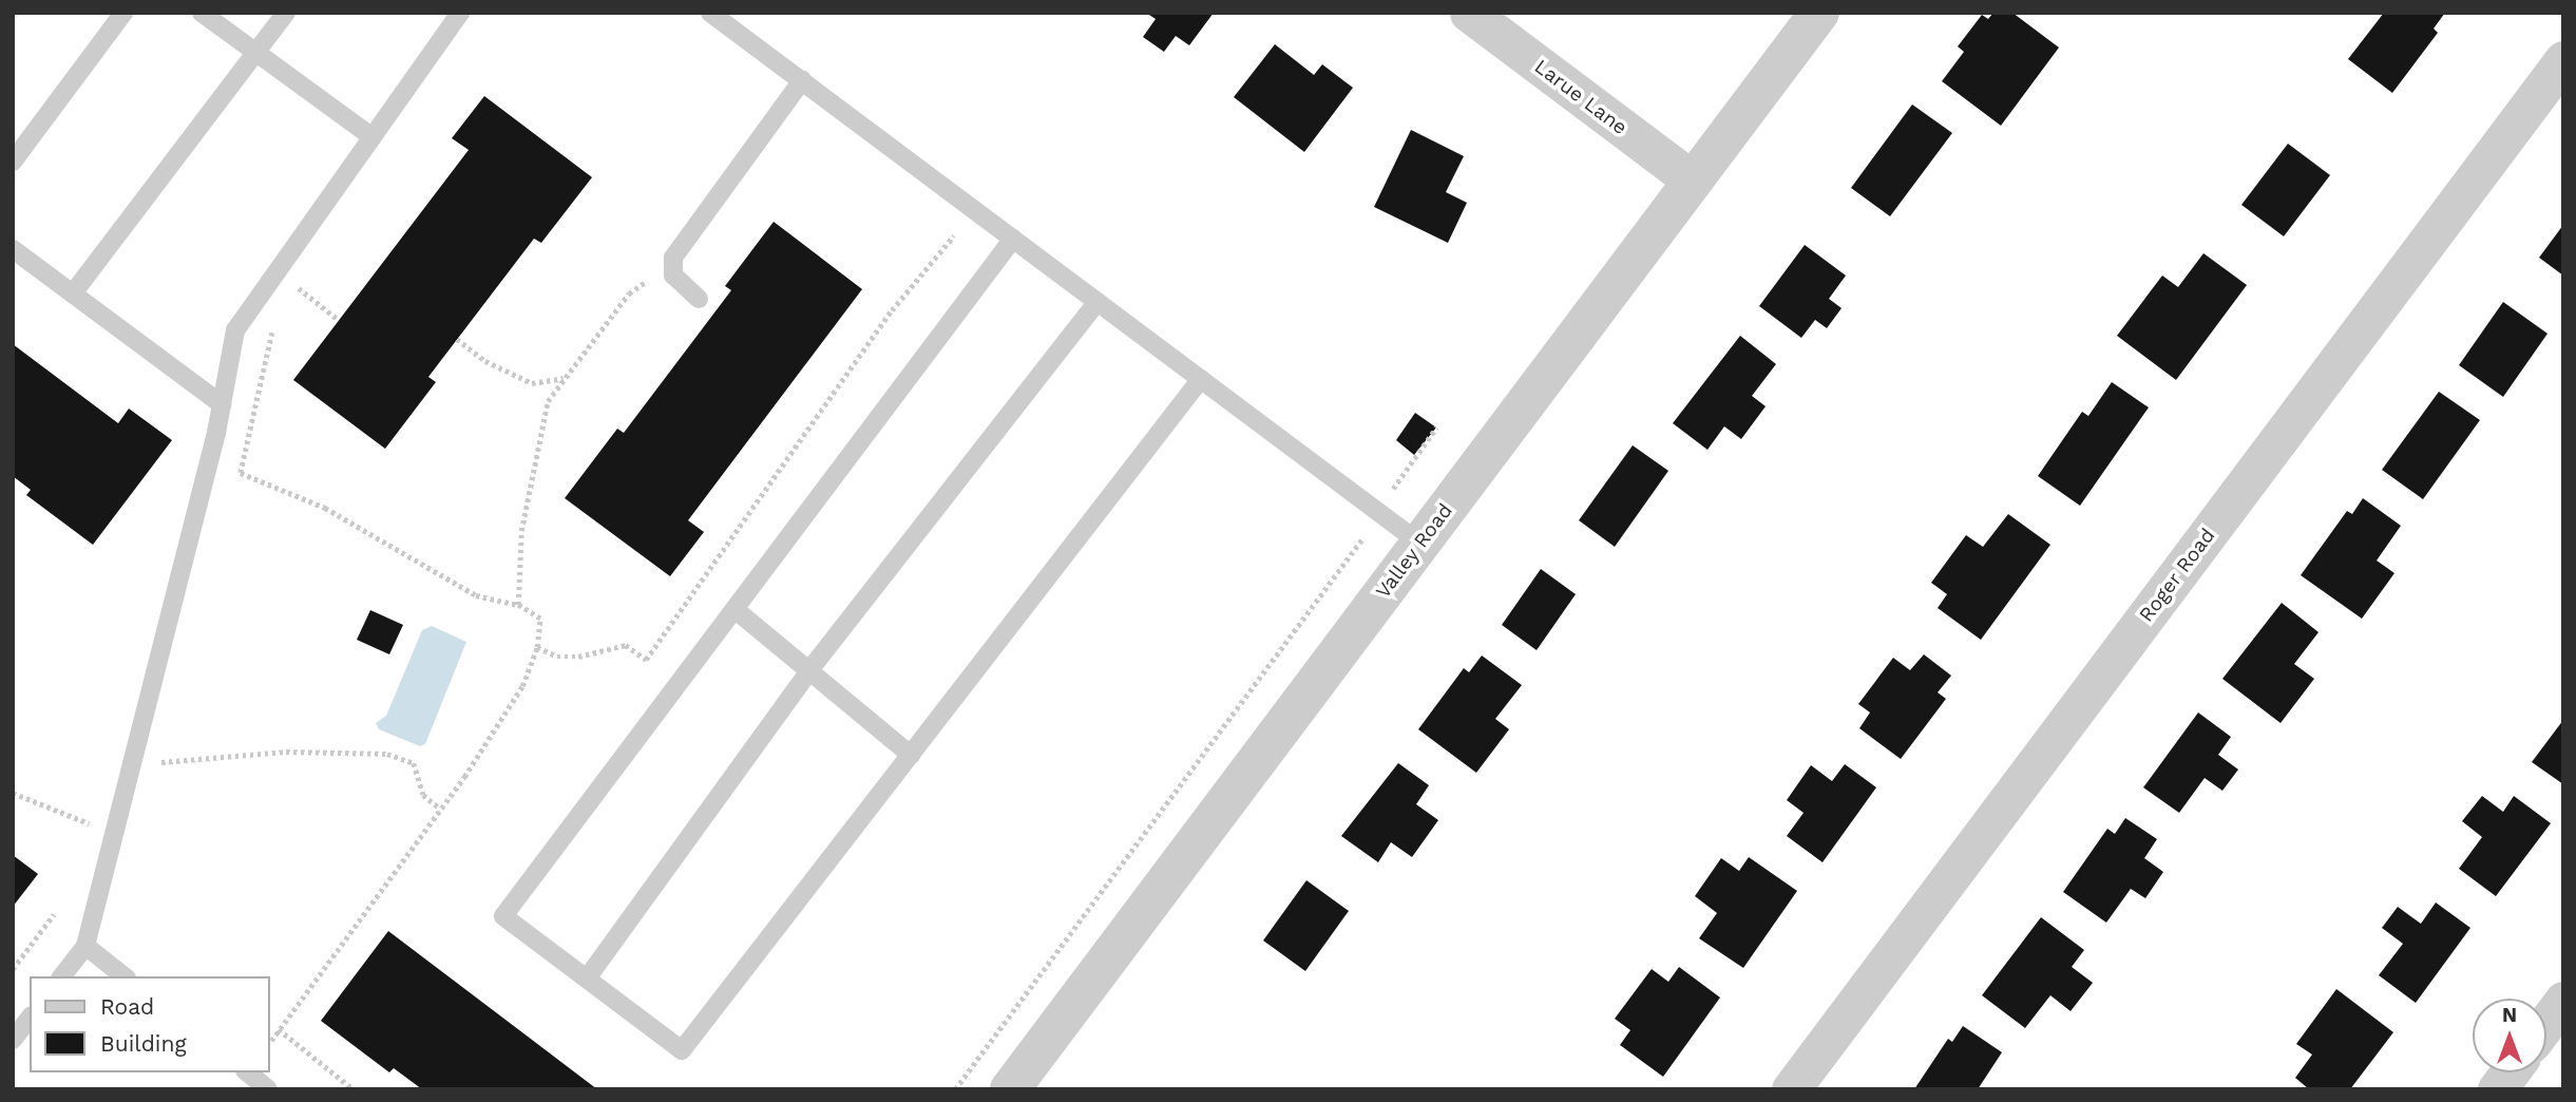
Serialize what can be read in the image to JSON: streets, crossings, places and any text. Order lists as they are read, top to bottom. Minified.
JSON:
{"streets":{"street":["Larue Lane","Valley Road","Roger Road"]},"crossings":[["Larue Lane","Valley Road"]],"legend":["Road","Building"],"north":"top"}
